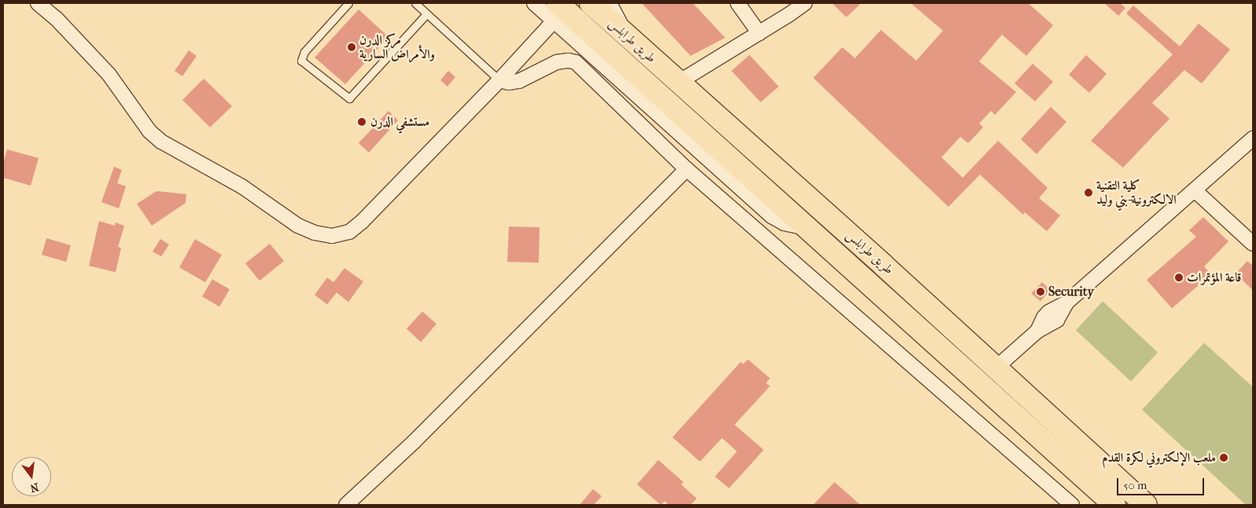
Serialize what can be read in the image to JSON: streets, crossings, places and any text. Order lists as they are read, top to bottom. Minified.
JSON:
{"streets":{"highway":["طريق طرابلس"]},"places":["مركز الدرن والأمراض السارية","مستشفي الدرن","كلية التقنية الالكترونية-بني وليد","قاعة المؤتمرات","Security","ملعب الإلكتروني لكرة القدم"],"scale_bar":"50 m","north":"bottom"}
